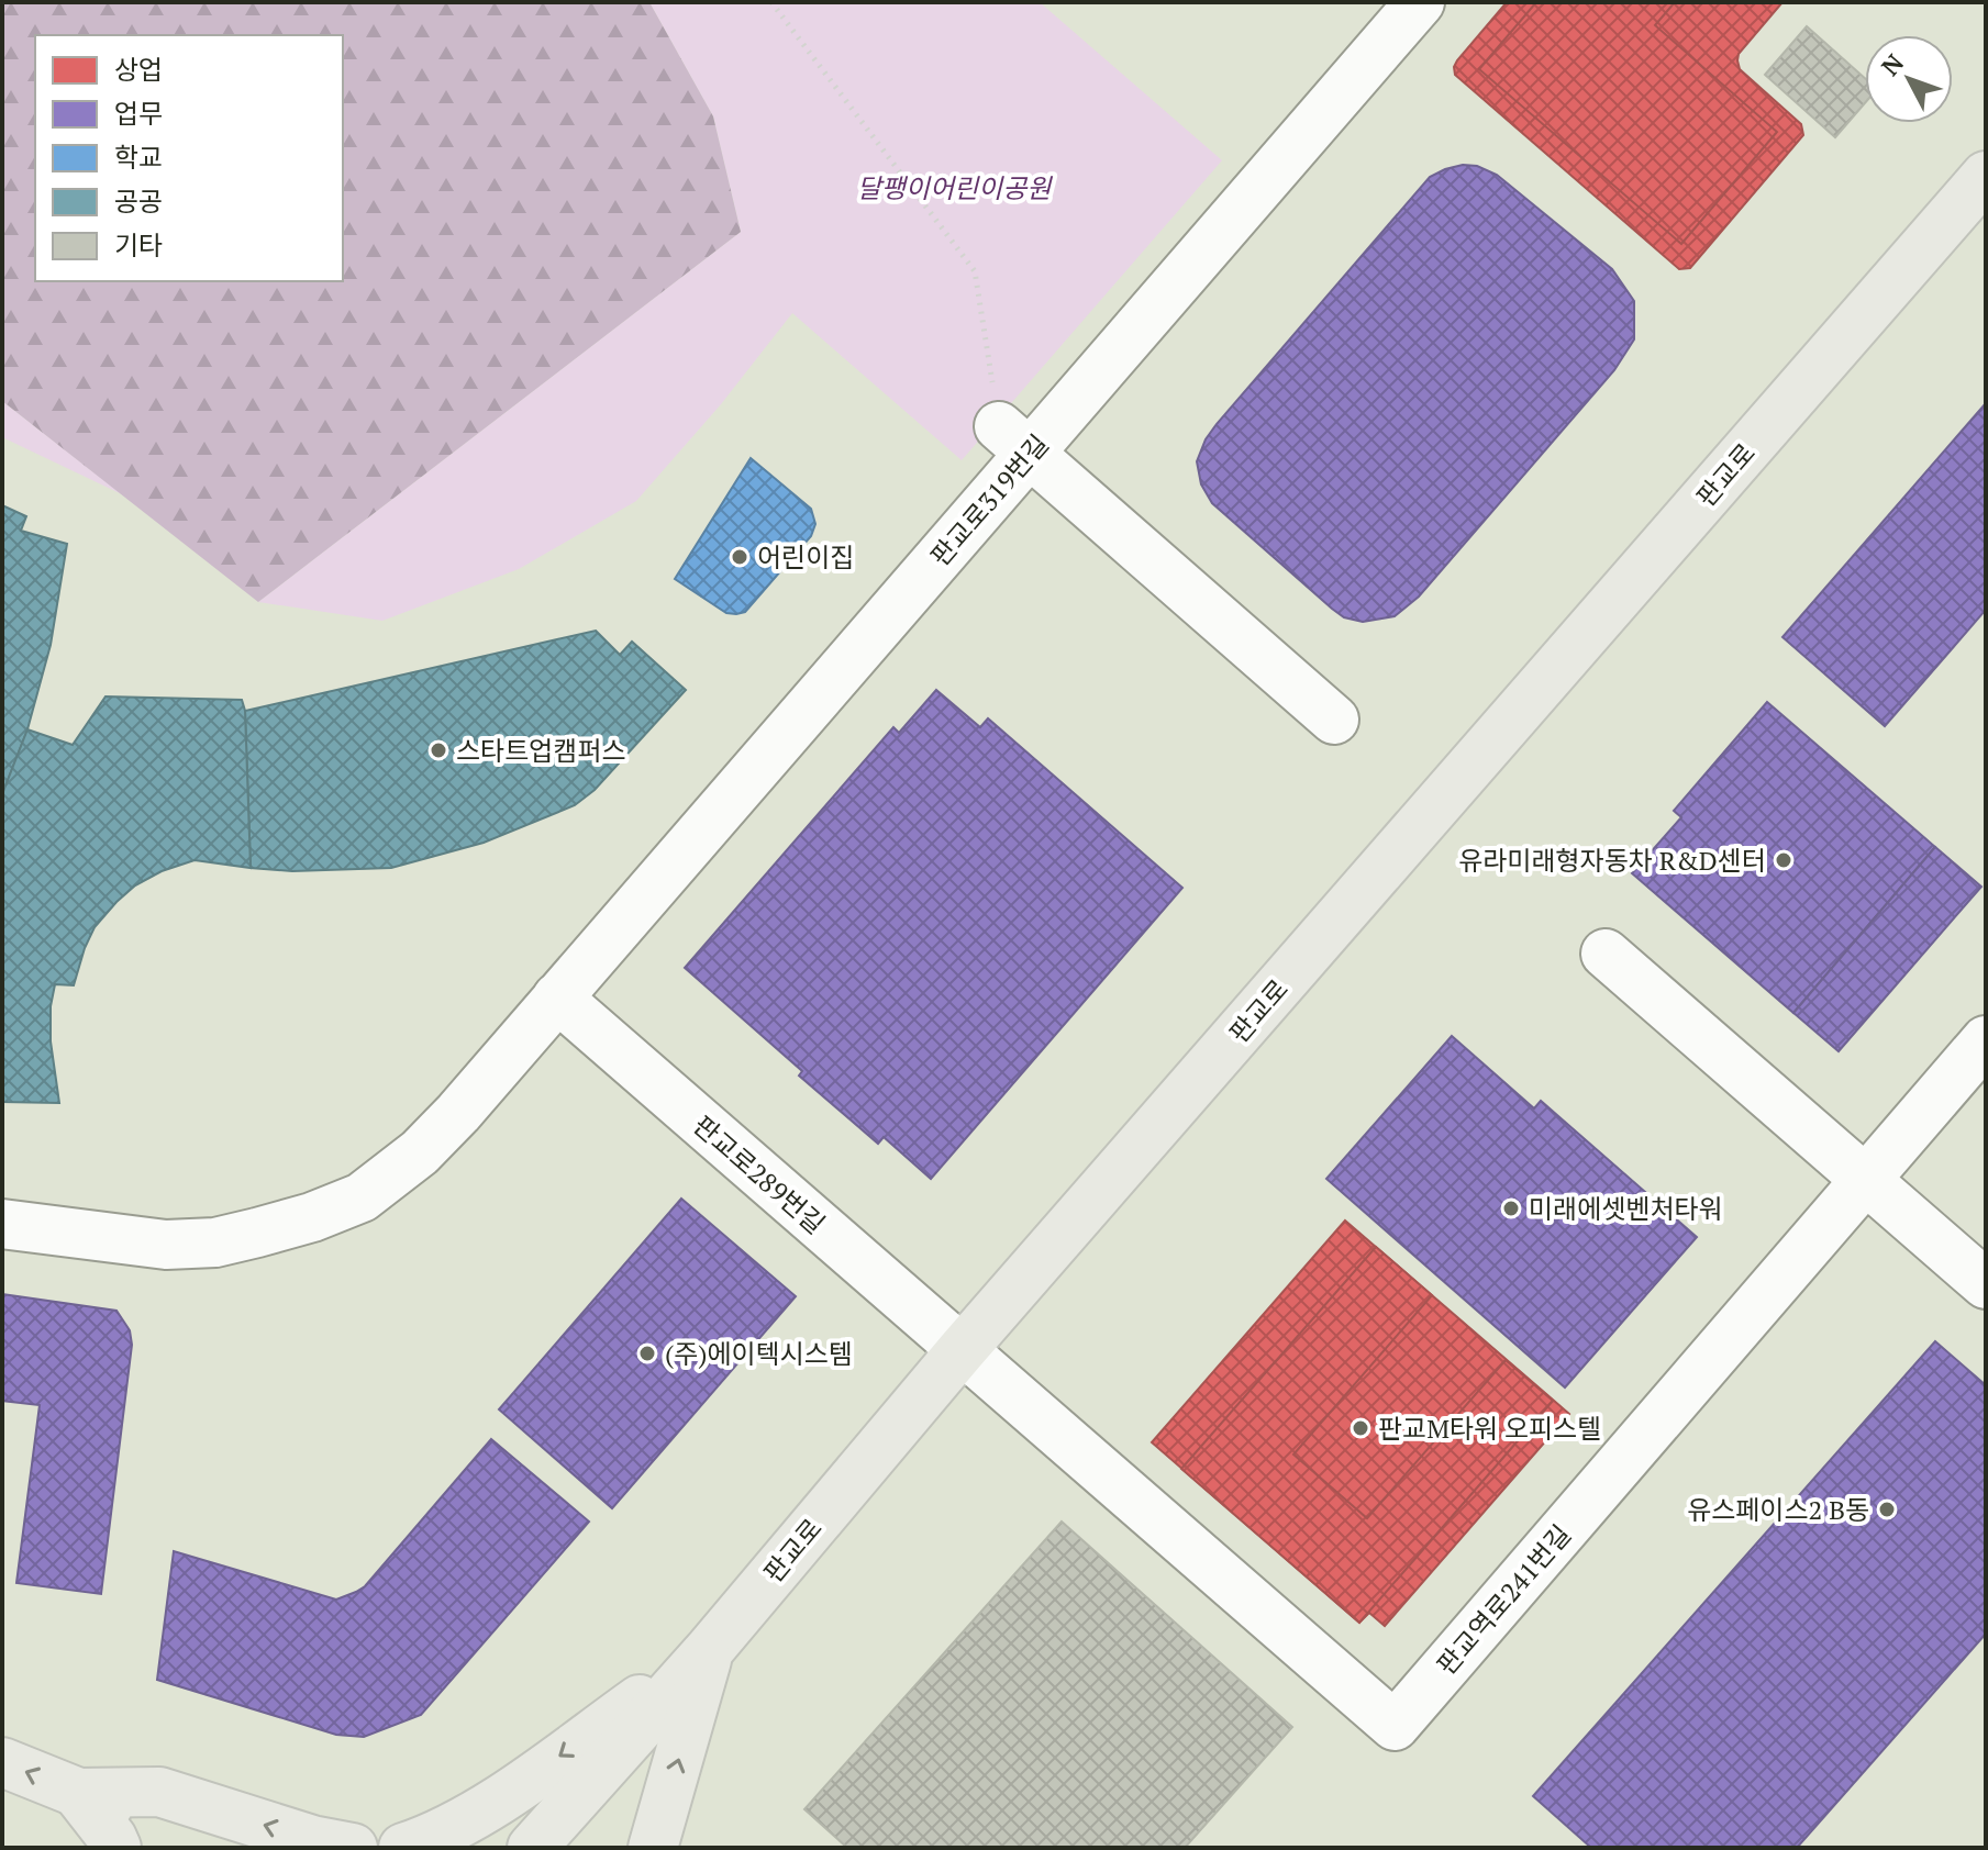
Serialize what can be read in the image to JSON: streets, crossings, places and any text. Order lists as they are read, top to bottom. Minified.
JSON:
{"streets":{"main road":["판교로"],"street":["판교로319번길","판교로289번길","판교역로241번길"]},"crossings":[["판교로","판교로289번길"],["판교로","판교역로241번길"],["판교로319번길","판교로289번길"],["판교로289번길","판교역로241번길"]],"parks":["달팽이어린이공원"],"places":["어린이집","스타트업캠퍼스","유라미래형자동차 R&D센터","미래에셋벤처타워","(주)에이텍시스템","판교M타워 오피스텔","유스페이스2 B동"],"legend":["상업","업무","학교","공공","기타"],"north":"top left"}
